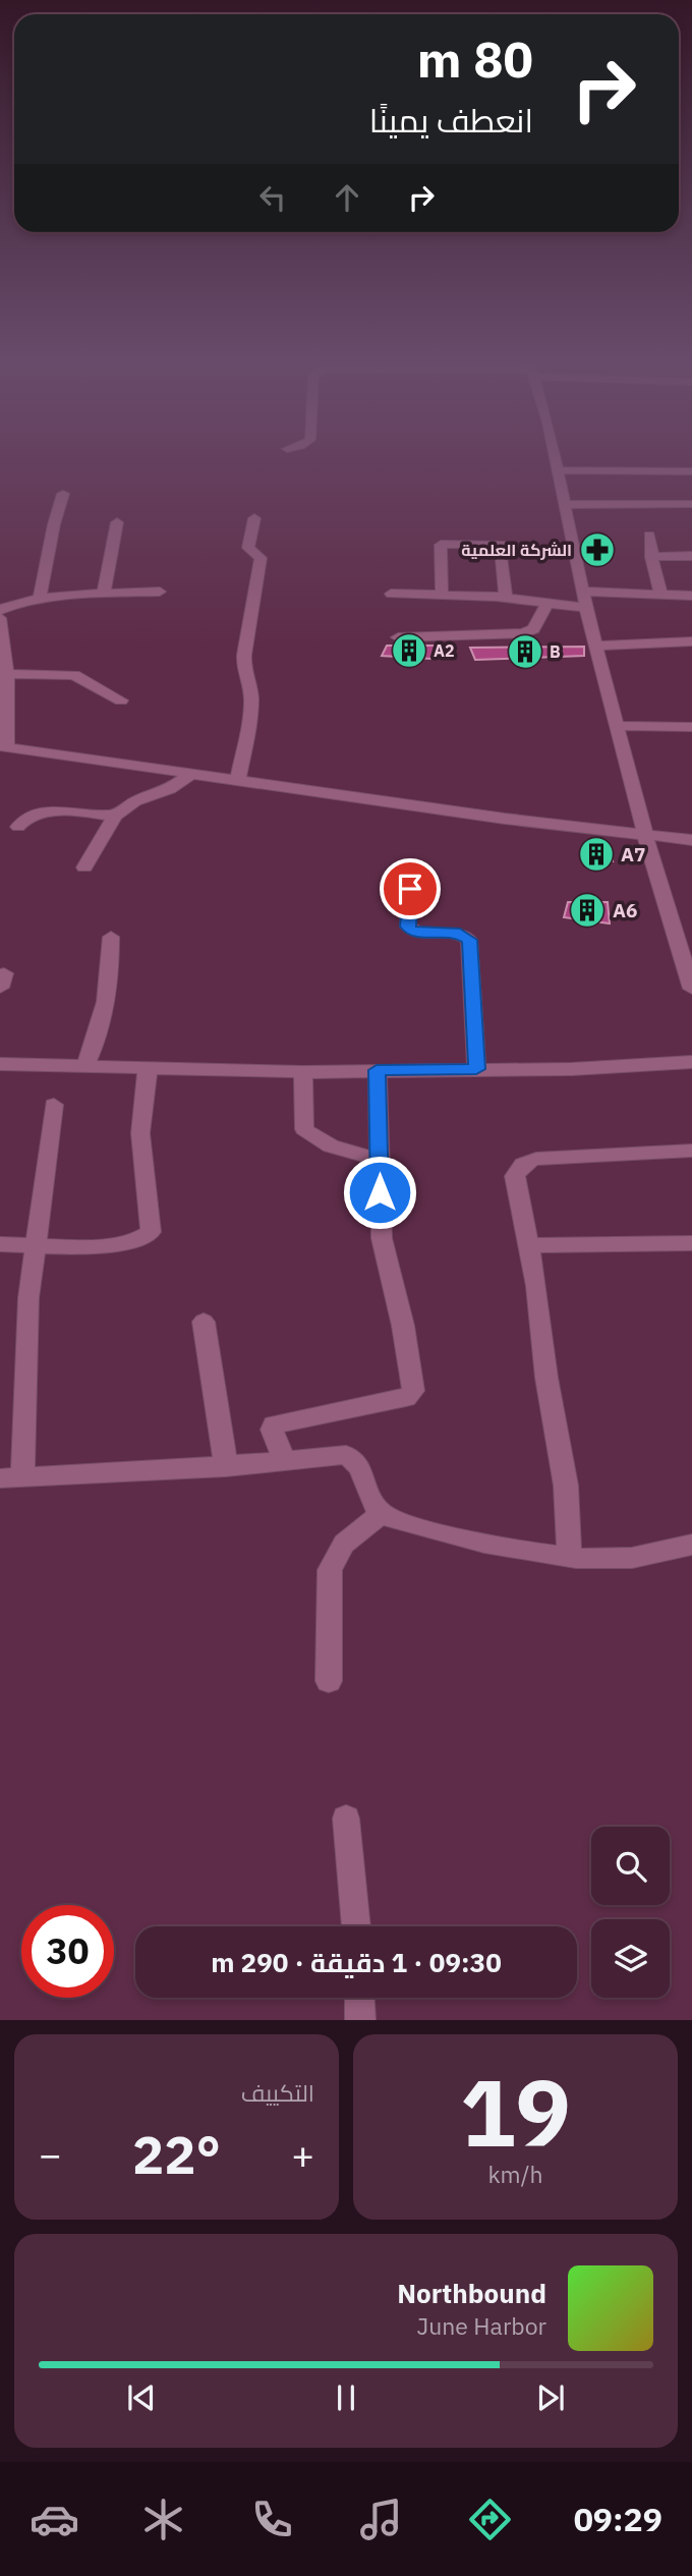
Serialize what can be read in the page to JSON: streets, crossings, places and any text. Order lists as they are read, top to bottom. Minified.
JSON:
{"places":{"pharmacy":["الشركة العلمية"],"building":["A2","B","A7","A6"]},"page":{"turn":["80 m","انعطف يمينًا"],"limit":"30","trip":"09:30 · 1 دقيقة · 290 m","tile":[["19","km/h"],"التكييف"],"heat":["−","22°","+"],"song":["Northbound","June Harbor"],"tabs":"09:29"}}
